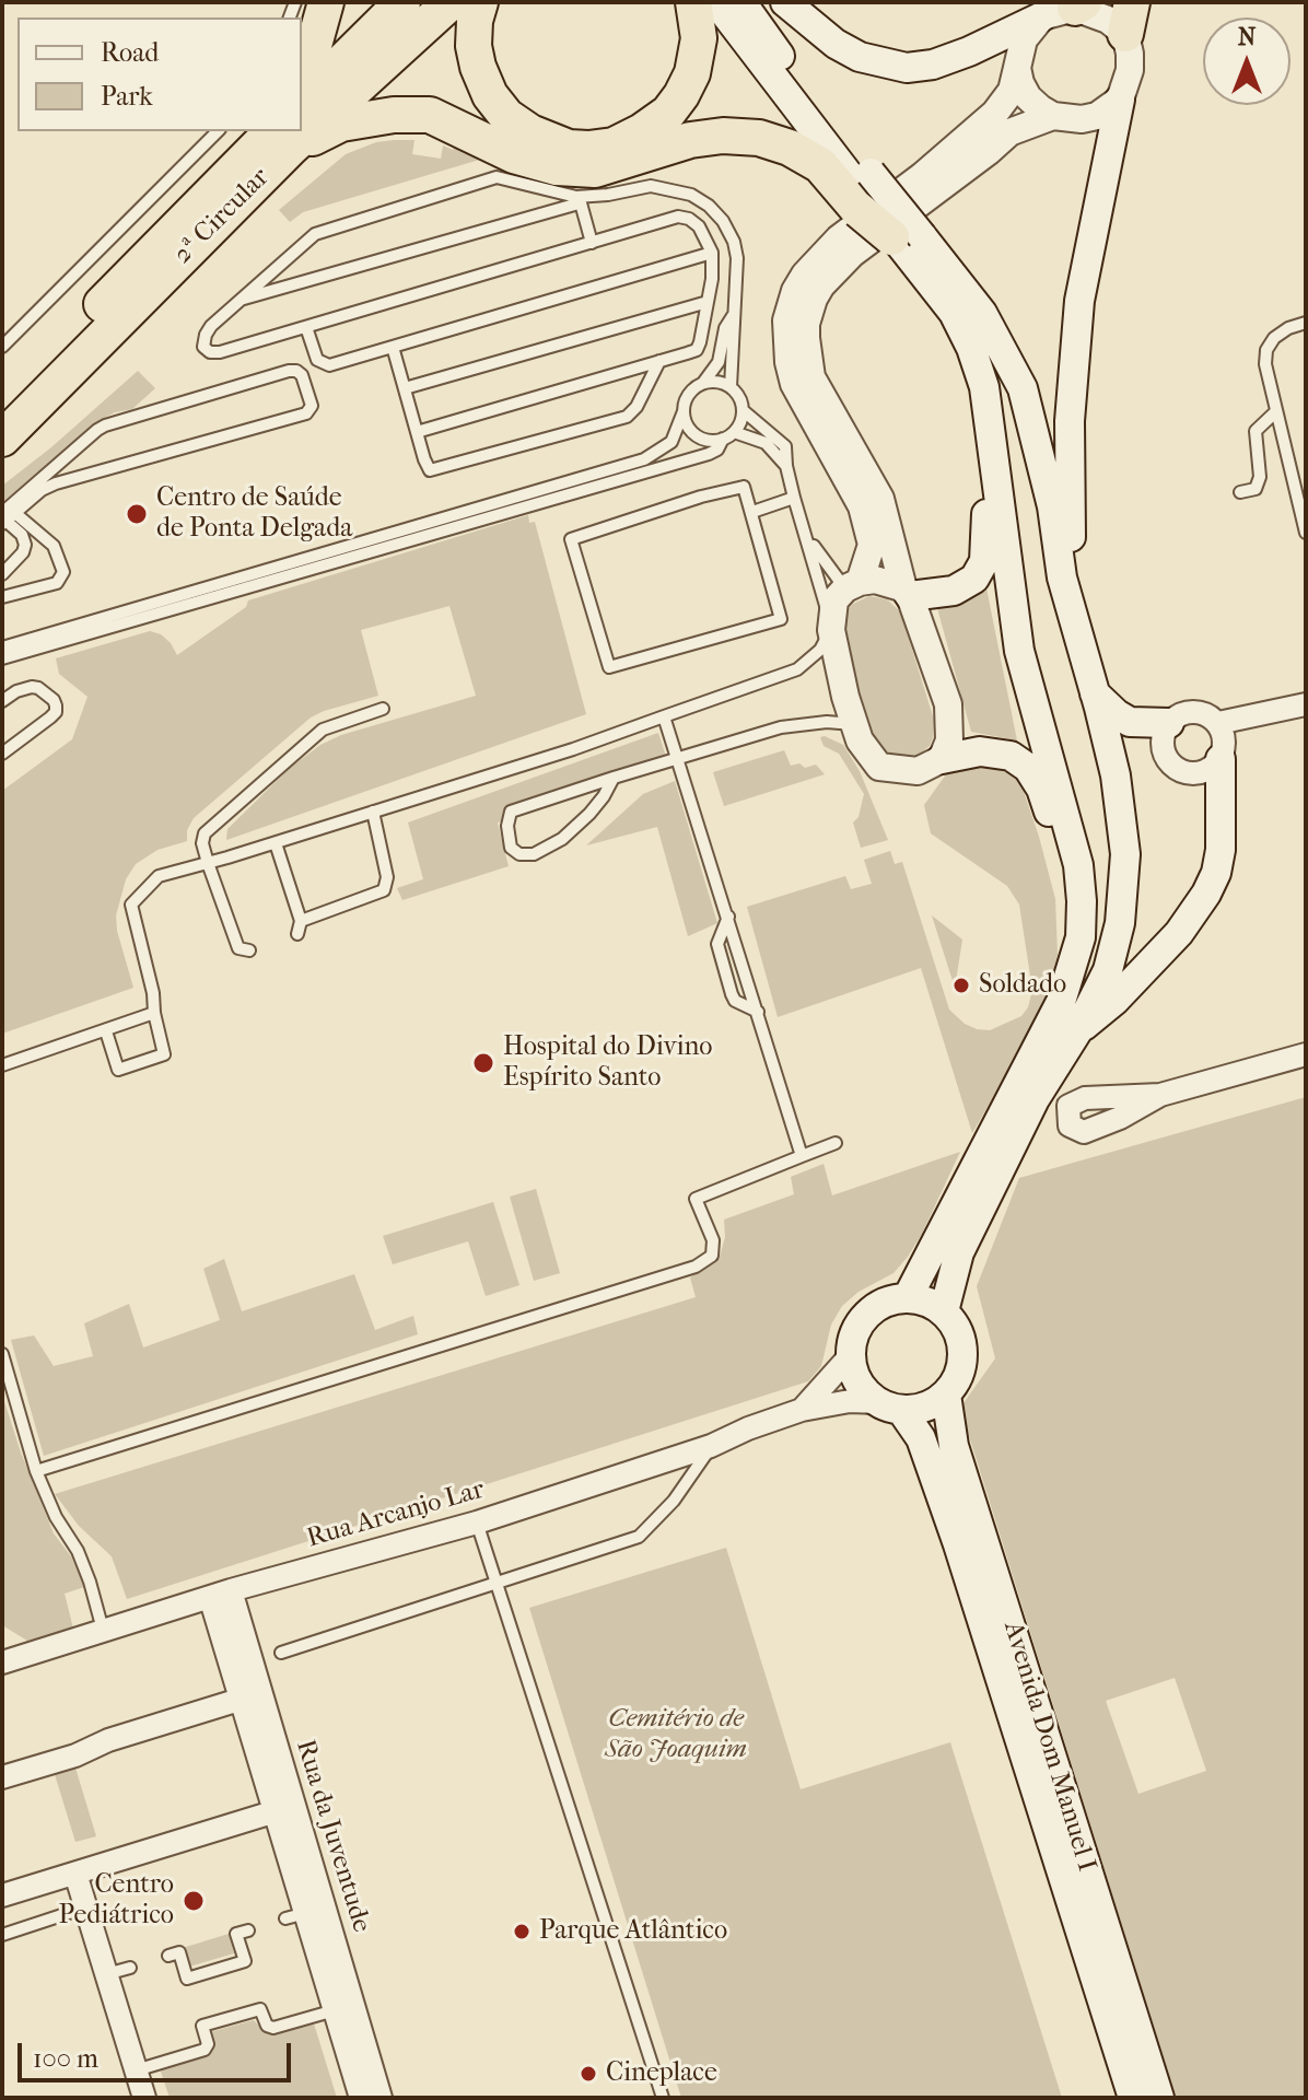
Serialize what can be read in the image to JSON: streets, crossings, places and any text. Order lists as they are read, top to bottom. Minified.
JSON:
{"streets":{"highway":["2ª Circular"],"main road":["Avenida Dom Manuel I"],"street":["Rua Arcanjo Lar","Rua da Juventude"]},"crossings":[["Rua Arcanjo Lar","Avenida Dom Manuel I"],["Rua Arcanjo Lar","Rua da Juventude"]],"parks":["Cemitério de São Joaquim"],"places":["Centro de Saúde de Ponta Delgada","Soldado","Hospital do Divino Espírito Santo","Centro Pediátrico","Parque Atlântico","Cineplace"],"legend":["Road","Park"],"scale_bar":"100 m","north":"top"}
